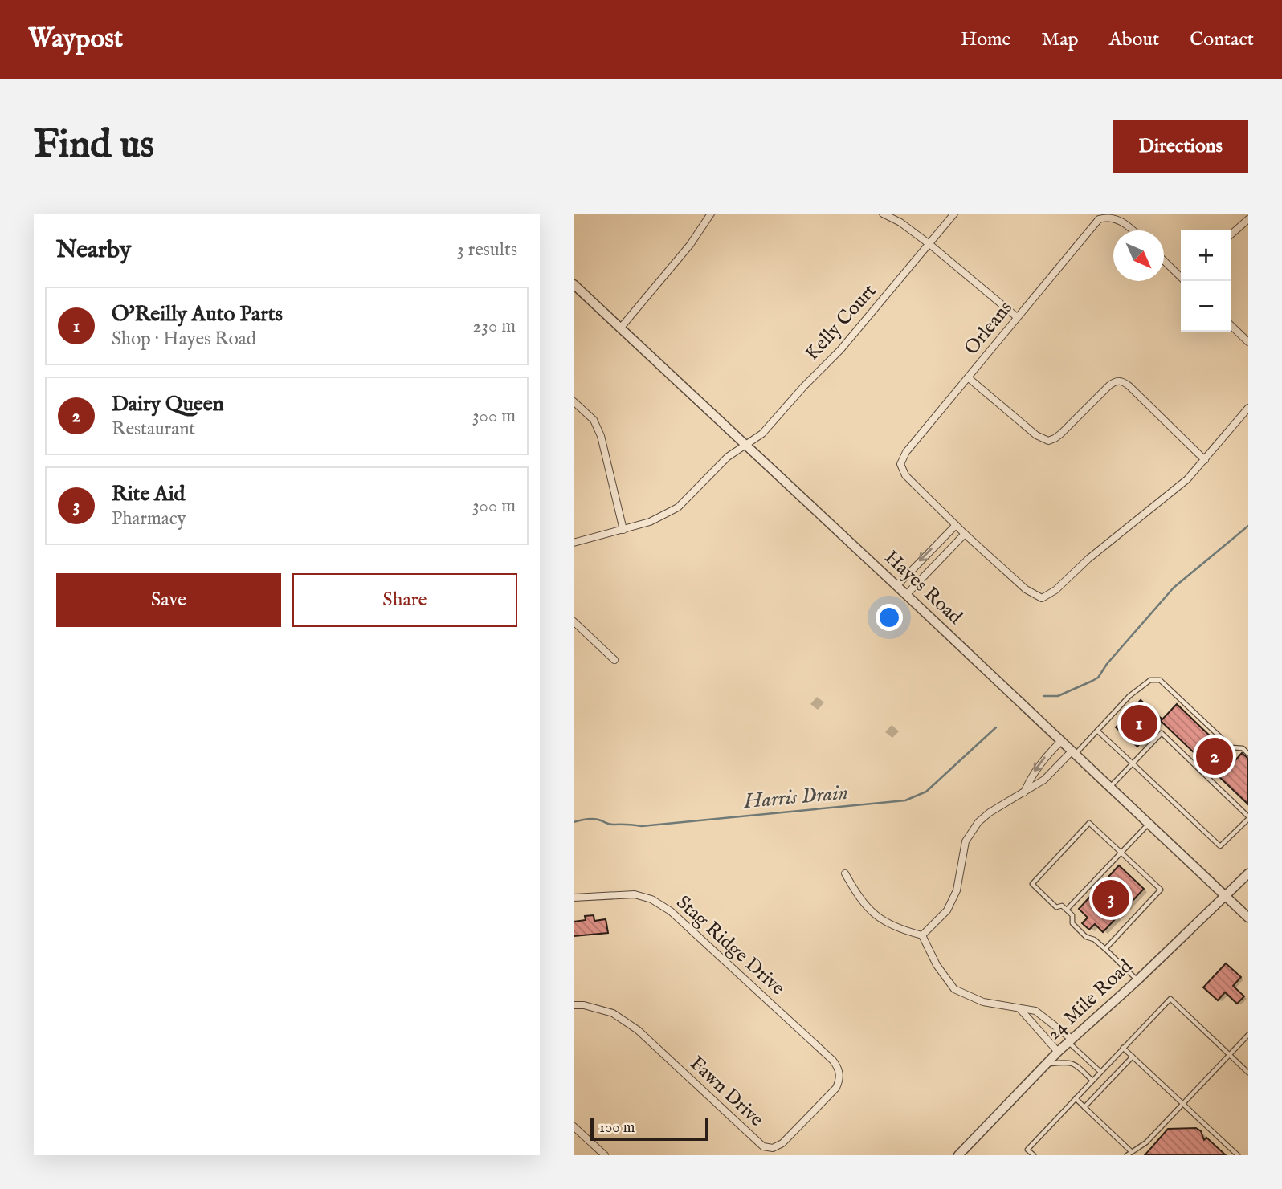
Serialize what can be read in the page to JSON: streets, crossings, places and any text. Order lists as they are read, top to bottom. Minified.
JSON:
{"streets":{"street":["Kelly Court","Orleans","Hayes Road","Stag Ridge Drive","24 Mile Road","Fawn Drive"]},"crossings":[["Kelly Court","Hayes Road"],["Hayes Road","24 Mile Road"],["Stag Ridge Drive","Fawn Drive"]],"water":["Harris Drain"],"scale_bar":"100 m","north":"bottom right","page":{"header":"Waypost","nav":["Home","Map","About","Contact"],"buttons":["Directions",["Save","Share"]],"title":"Find us","heading":["Nearby","3 results"],"map_buttons":["+","−"],"list":[{"mark":"1","name":"O'Reilly Auto Parts","note":"Shop · Hayes Road","value":"230 m"},{"mark":"2","name":"Dairy Queen","note":"Restaurant","value":"300 m"},{"mark":"3","name":"Rite Aid","note":"Pharmacy","value":"300 m"}],"pins":["1","2","3"],"scale":"100 m"}}
